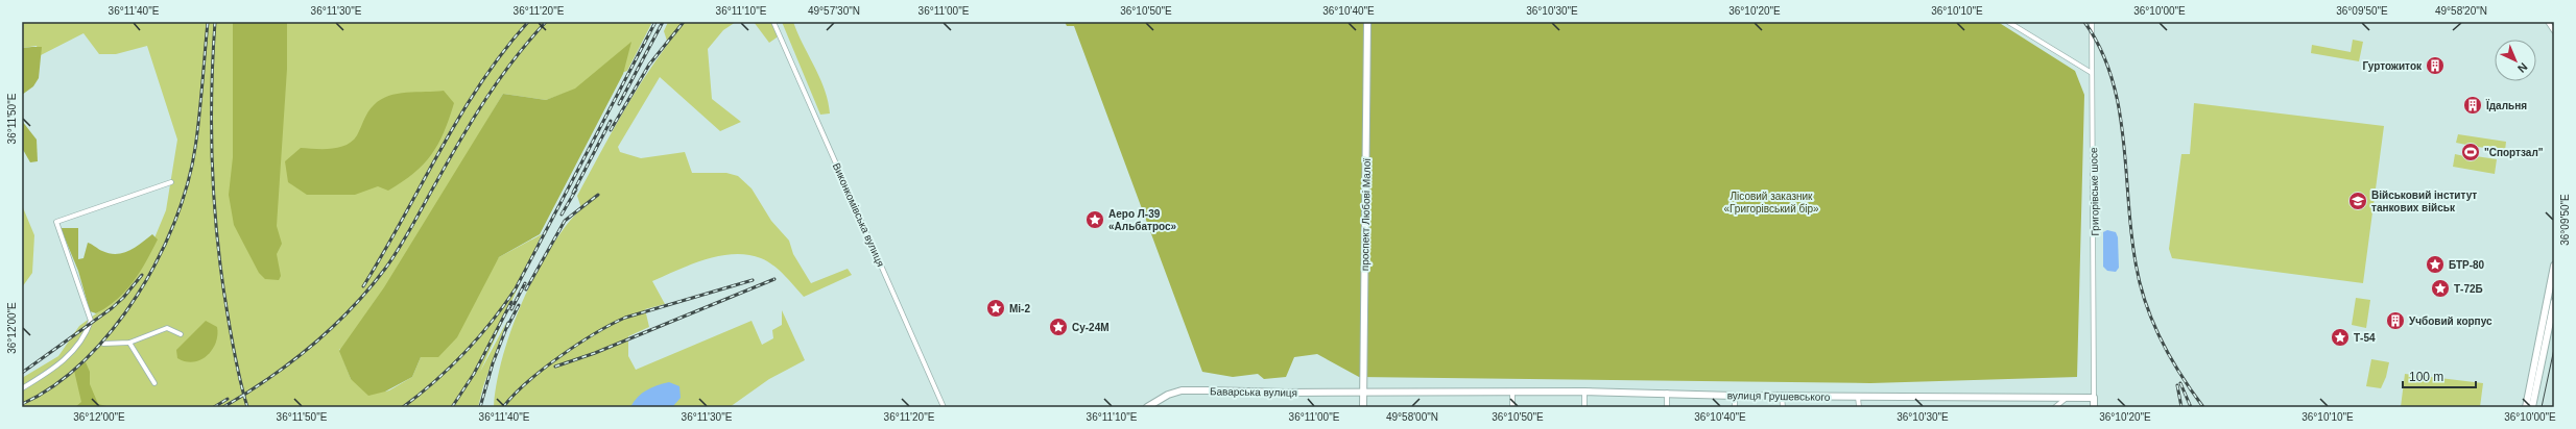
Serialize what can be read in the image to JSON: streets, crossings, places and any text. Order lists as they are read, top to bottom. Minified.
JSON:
{"streets":{"street":["Григорівське шосе","Виконкомівська вулиця","проспект Любові Малої","Баварська вулиця","вулиця Грушевського"]},"crossings":[["Григорівське шосе","вулиця Грушевського"],["проспект Любові Малої","Баварська вулиця"],["проспект Любові Малої","вулиця Грушевського"],["Баварська вулиця","вулиця Грушевського"]],"parks":["Лісовий заказник «Григорівський бір»"],"places":{"building":["Гуртожиток","Їдальня","Учбовий корпус"],"sports":["\"Спортзал\""],"school or university":["Військовий інститут танкових військ"],"place":["Аеро Л-39 «Альбатрос»","БТР-80","Т-72Б","Мі-2","Су-24М","Т-54"]},"scale_bar":"100 m","north":"bottom right","coordinates":["36°11'40\"E","36°11'30\"E","36°11'20\"E","36°11'10\"E","49°57'30\"N","36°11'00\"E","36°10'50\"E","36°10'40\"E","36°10'30\"E","36°10'20\"E","36°10'10\"E","36°10'00\"E","36°09'50\"E","49°58'20\"N","36°11'50\"E","36°12'00\"E","49°58'00\"N"]}
